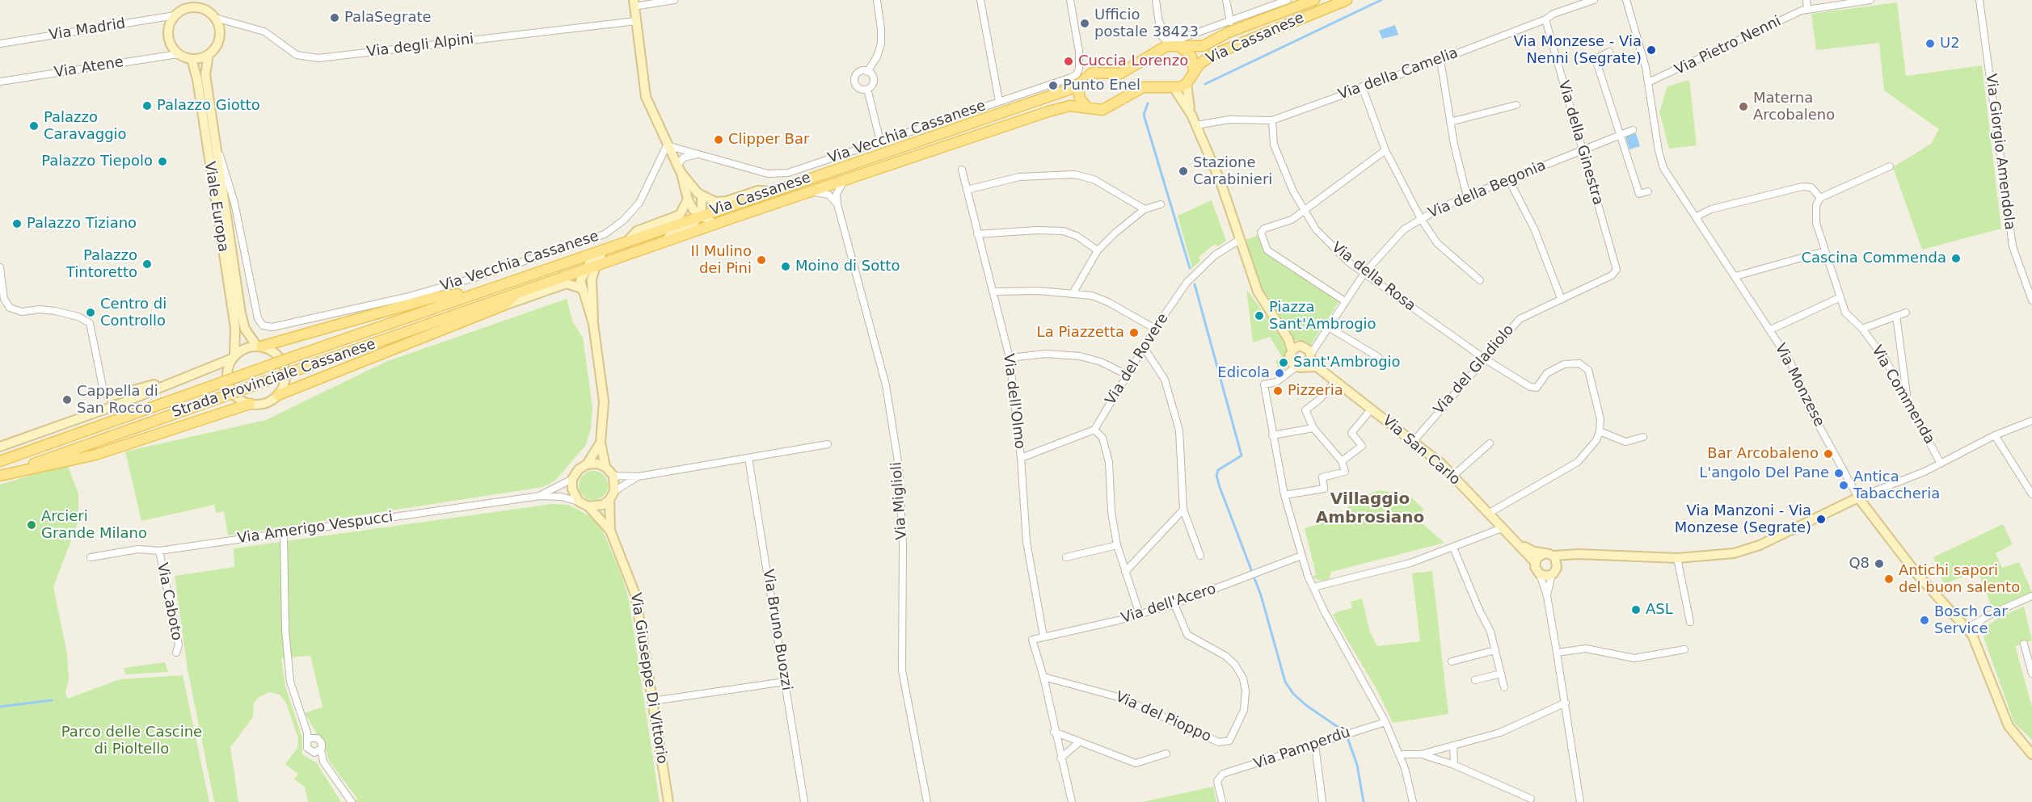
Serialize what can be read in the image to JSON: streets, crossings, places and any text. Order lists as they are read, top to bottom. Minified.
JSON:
{"streets":{"main road":["Via Cassanese","Strada Provinciale Cassanese"],"street":["Via Madrid","Via degli Alpini","Via Pietro Nenni","Via Atene","Via della Camelia","Via Vecchia Cassanese","Via della Ginestra","Via Giorgio Amendola","Via della Begonia","Viale Europa","Via della Rosa","Via del Rovere","Via del Gladiolo","Via Monzese","Via Commenda","Via dell'Olmo","Via San Carlo","Via Miglioli","Via Amerigo Vespucci","Via Caboto","Via dell'Acero","Via Bruno Buozzi","Via Giuseppe Di Vittorio","Via del Pioppo","Via Pamperdù"]},"crossings":[["Via Madrid","Via degli Alpini"],["Via Madrid","Via Atene"],["Via Madrid","Viale Europa"],["Via Cassanese","Strada Provinciale Cassanese"],["Via degli Alpini","Via Atene"],["Via degli Alpini","Viale Europa"],["Via Pietro Nenni","Via Monzese"],["Via Atene","Viale Europa"],["Via della Camelia","Via della Ginestra"],["Via della Camelia","Via della Rosa"],["Via della Camelia","Via San Carlo"],["Via Vecchia Cassanese","Viale Europa"],["Via della Ginestra","Via della Begonia"],["Via della Ginestra","Via del Gladiolo"],["Via della Begonia","Via della Rosa"],["Via della Begonia","Via San Carlo"],["Via della Rosa","Via del Gladiolo"],["Via del Rovere","Via San Carlo"],["Via del Gladiolo","Via San Carlo"],["Via dell'Olmo","Via dell'Acero"],["Via Amerigo Vespucci","Via Caboto"],["Via Amerigo Vespucci","Via Giuseppe Di Vittorio"],["Via dell'Acero","Via del Pioppo"]],"districts":["Villaggio Ambrosiano"],"parks":["Parco delle Cascine di Pioltello"],"places":["PalaSegrate","Ufficio postale 38423","U2","Via Monzese - Via Nenni (Segrate)","Cuccia Lorenzo","Punto Enel","Palazzo Giotto","Materna Arcobaleno","Palazzo Caravaggio","Clipper Bar","Palazzo Tiepolo","Stazione Carabinieri","Palazzo Tiziano","Cascina Commenda","Il Mulino dei Pini","Palazzo Tintoretto","Moino di Sotto","Centro di Controllo","Piazza Sant'Ambrogio","La Piazzetta","Sant'Ambrogio","Edicola","Pizzeria","Cappella di San Rocco","Bar Arcobaleno","L'angolo Del Pane","Antica Tabaccheria","Via Manzoni - Via Monzese (Segrate)","Arcieri Grande Milano","Q8","Antichi sapori del buon salento","ASL","Bosch Car Service"]}
